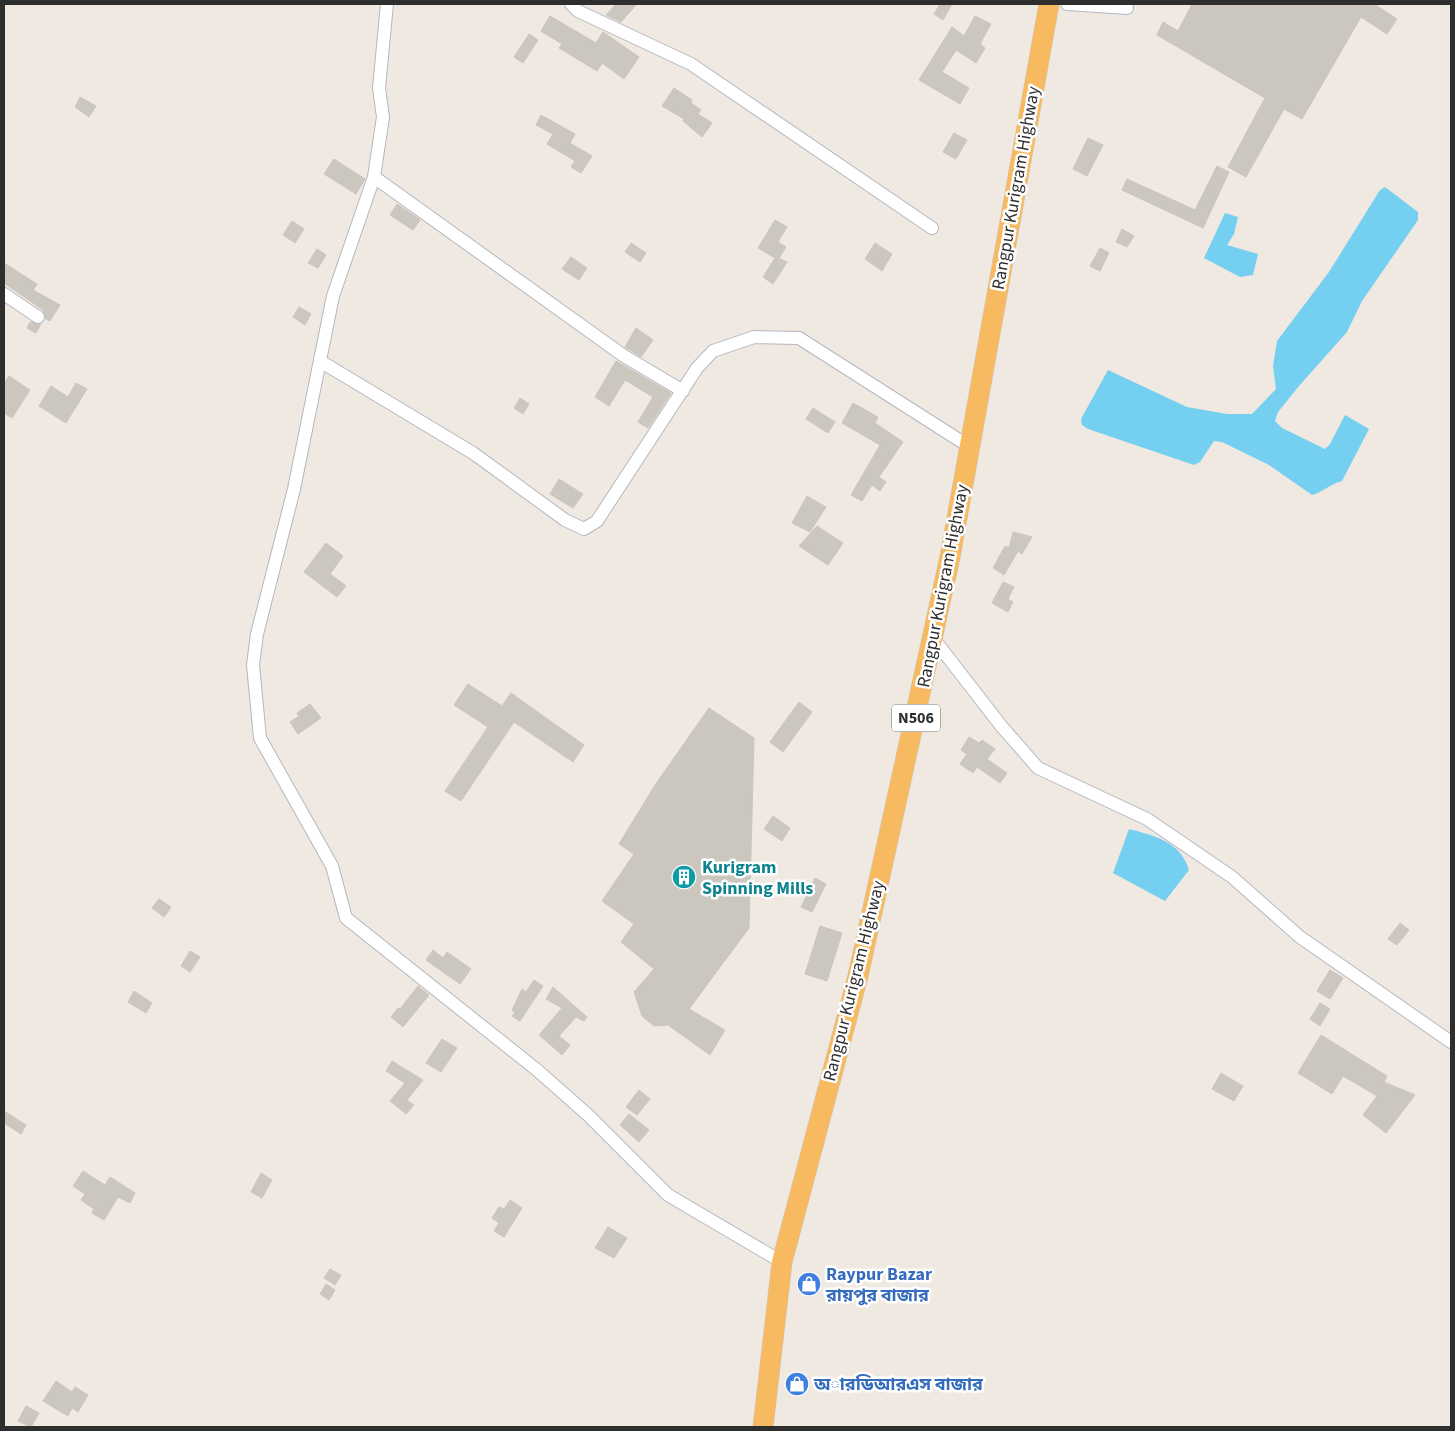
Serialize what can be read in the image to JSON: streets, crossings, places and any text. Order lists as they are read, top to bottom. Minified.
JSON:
{"streets":{"highway":["Rangpur Kurigram Highway","N506"]},"places":{"building":["Kurigram Spinning Mills"],"shop":["Raypur Bazar রায়পুর বাজার","অারডিআরএস বাজার"]}}
